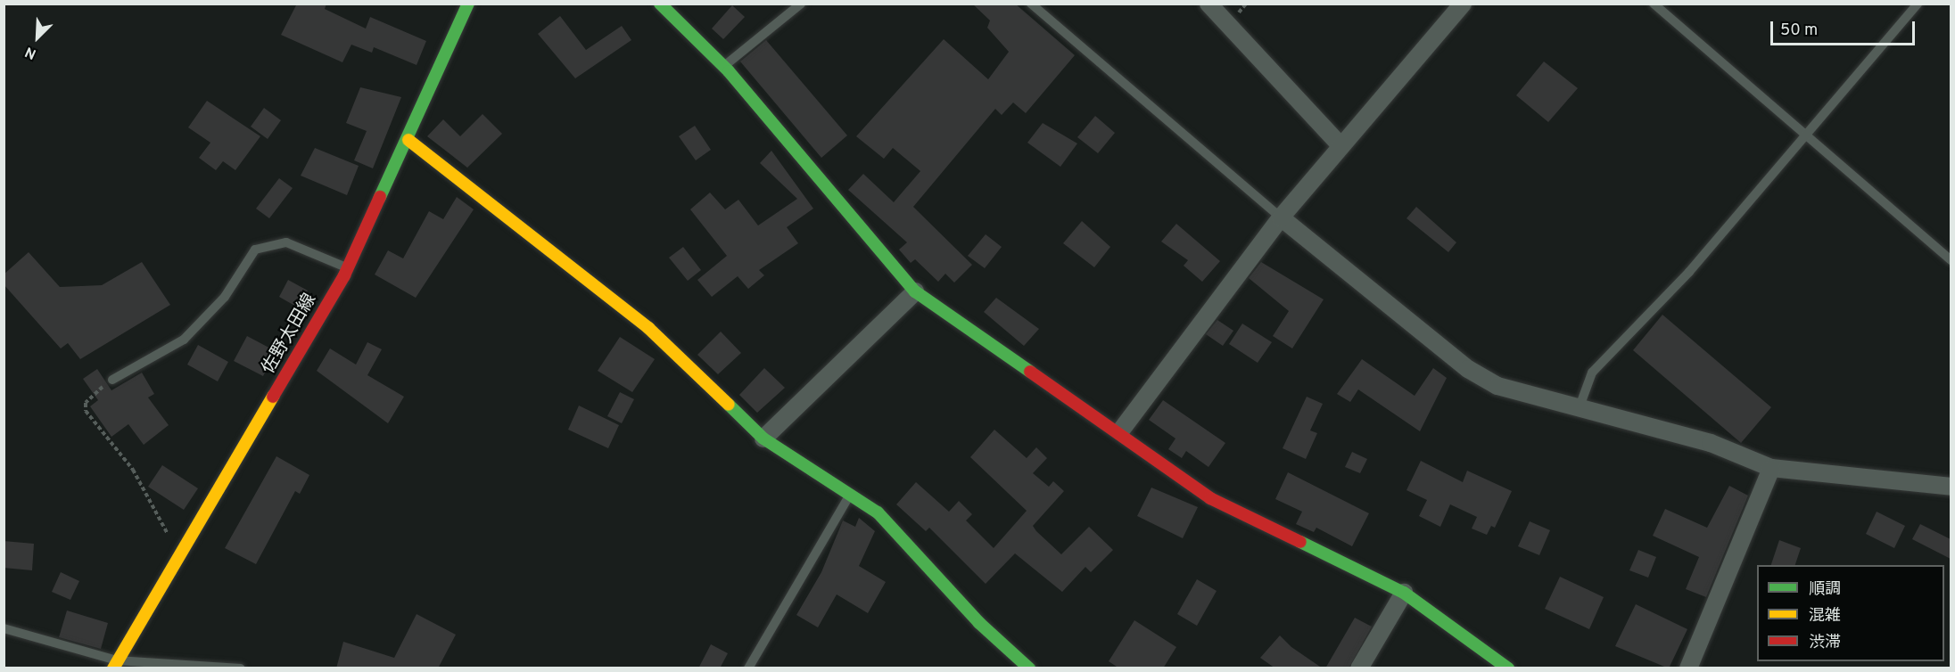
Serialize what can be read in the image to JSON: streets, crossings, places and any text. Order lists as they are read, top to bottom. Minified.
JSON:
{"streets":{"street":["佐野太田線"]},"legend":["順調","混雑","渋滞"],"scale_bar":"50 m","north":"bottom left"}
